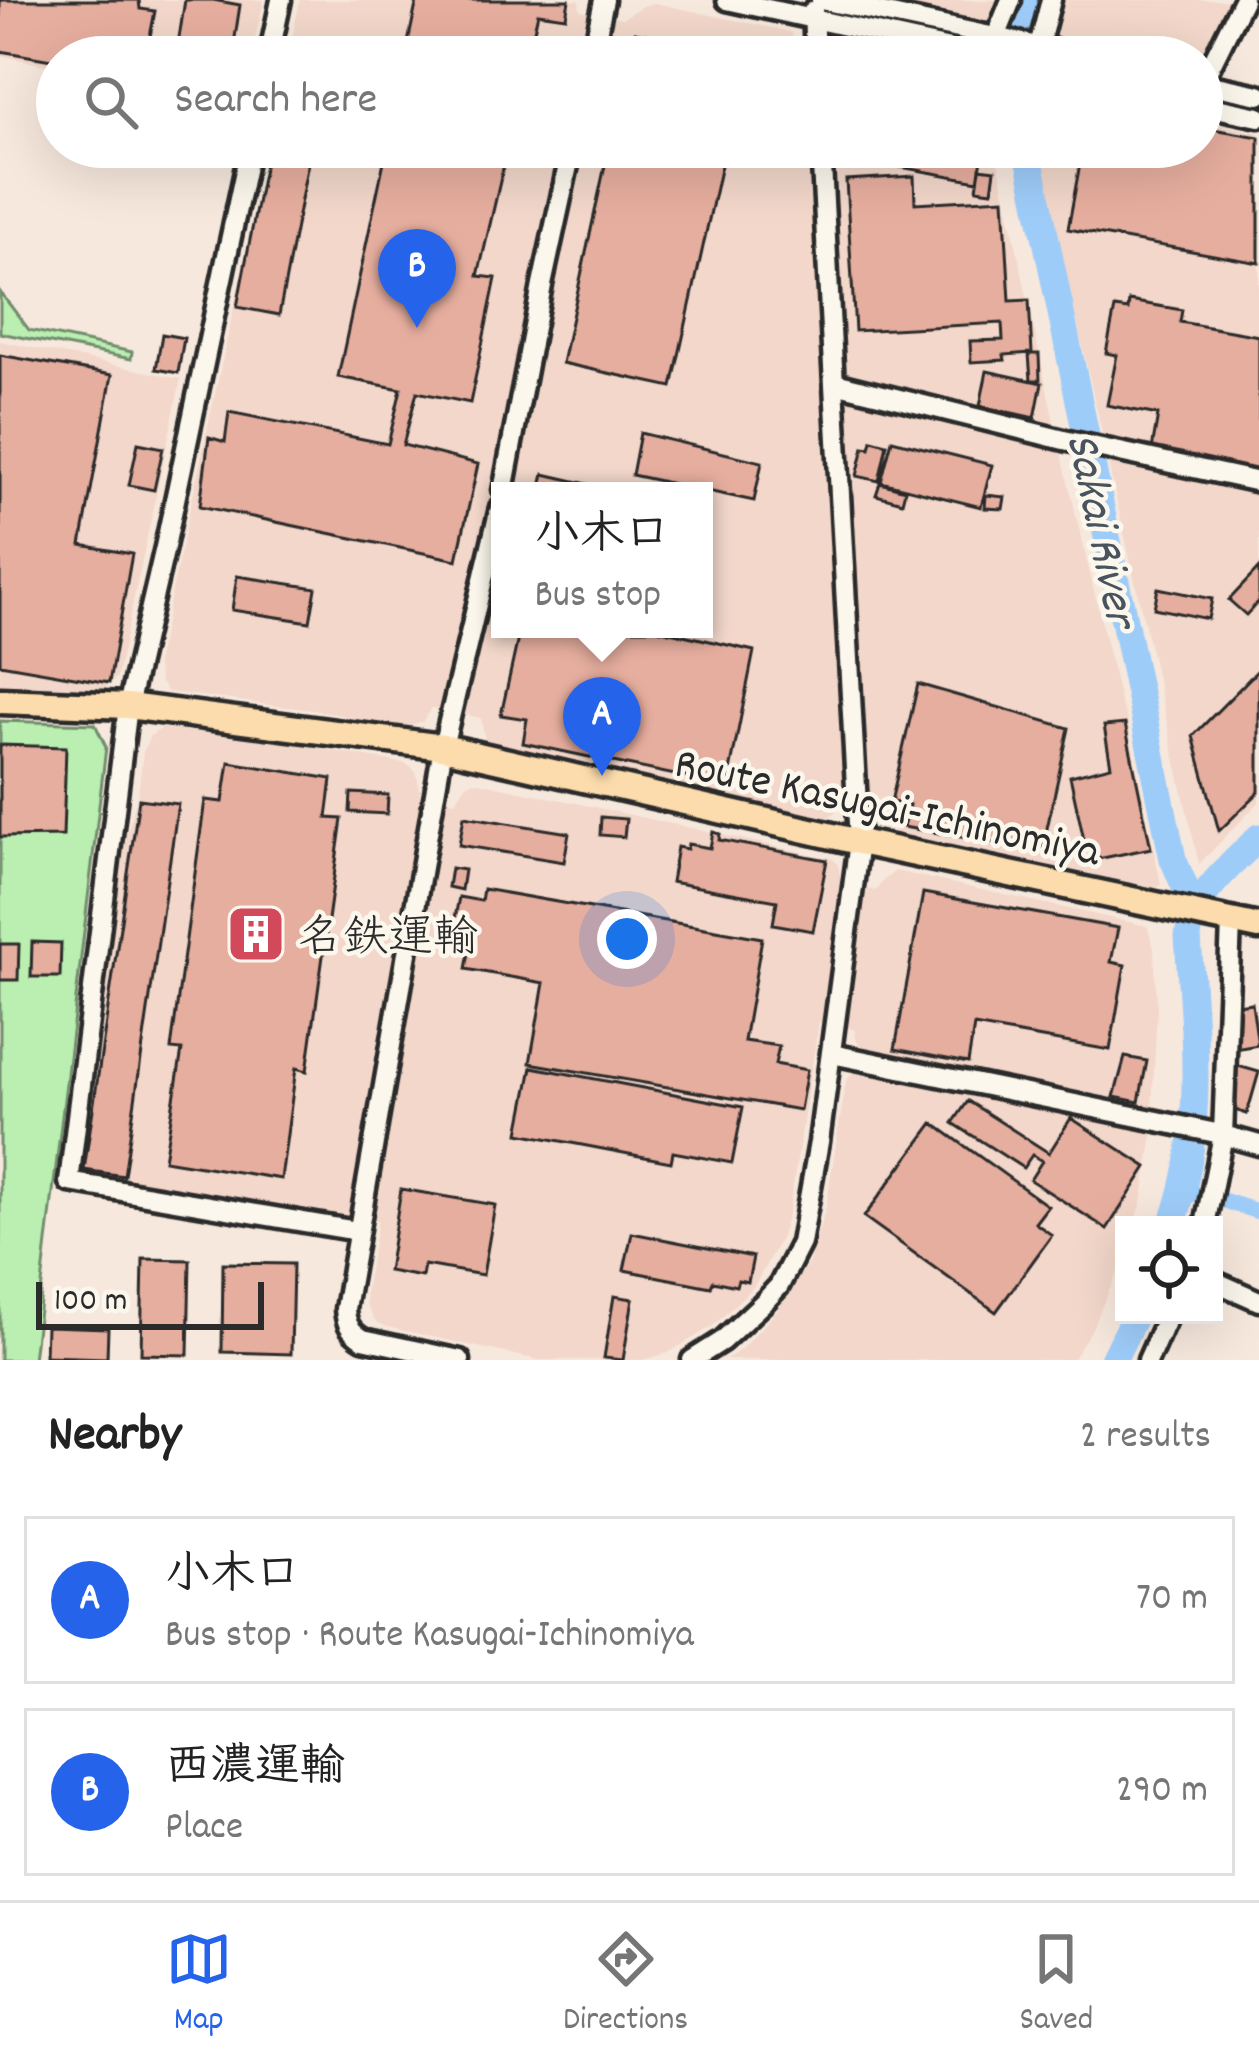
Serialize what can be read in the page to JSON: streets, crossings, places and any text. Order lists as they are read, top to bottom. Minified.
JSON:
{"streets":{"main road":["Route Kasugai-Ichinomiya"]},"water":["Sakai River"],"places":{"building":["名鉄運輸"]},"scale_bar":"100 m","page":{"search":"Search here","pins":["B","A"],"popup":["小木口","Bus stop"],"scale":"100 m","heading":["Nearby","2 results"],"list":[{"mark":"A","name":"小木口","note":"Bus stop · Route Kasugai-Ichinomiya","value":"70 m"},{"mark":"B","name":"西濃運輸","note":"Place","value":"290 m"}],"nav":["Map","Directions","Saved"]}}
